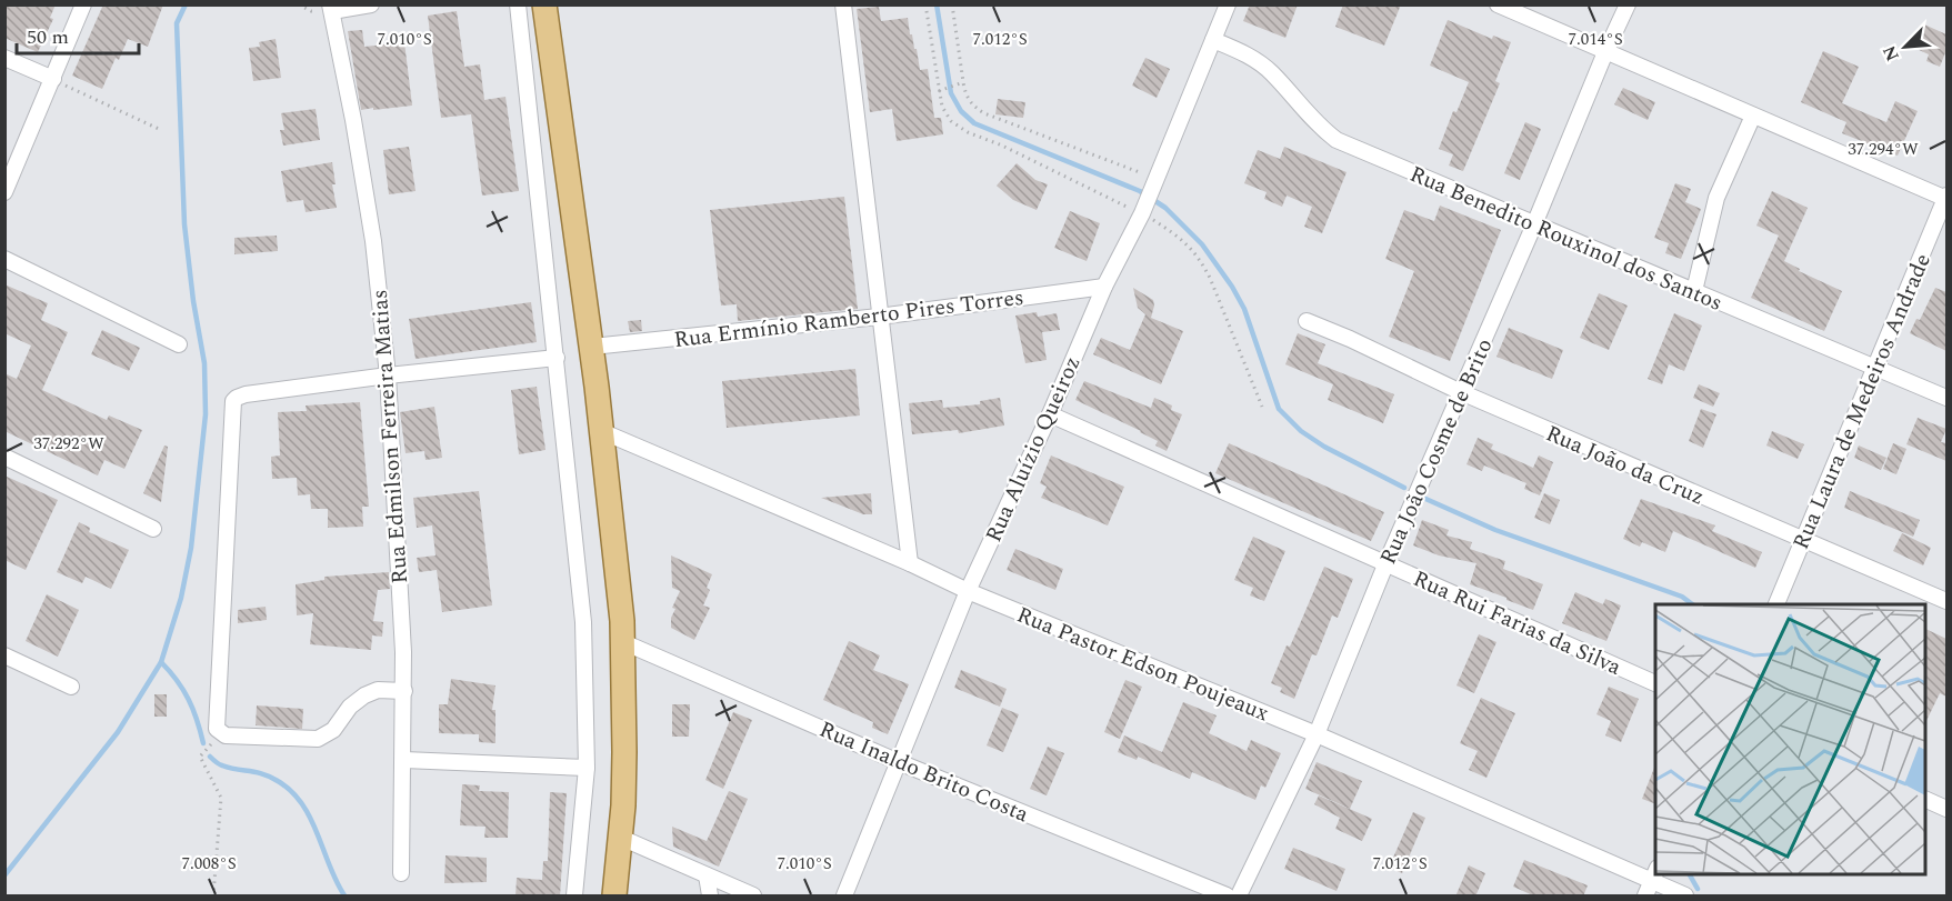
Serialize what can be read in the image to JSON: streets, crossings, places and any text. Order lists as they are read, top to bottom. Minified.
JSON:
{"streets":{"street":["Rua Benedito Rouxinol dos Santos","Rua Ermínio Ramberto Pires Torres","Rua Laura de Medeiros Andrade","Rua Edmilson Ferreira Matias","Rua Aluízio Queiroz","Rua João Cosme de Brito","Rua João da Cruz","Rua Rui Farias da Silva","Rua Pastor Edson Poujeaux","Rua Inaldo Brito Costa"]},"crossings":[["Rua Benedito Rouxinol dos Santos","Rua Laura de Medeiros Andrade"],["Rua Benedito Rouxinol dos Santos","Rua Aluízio Queiroz"],["Rua Benedito Rouxinol dos Santos","Rua João Cosme de Brito"],["Rua Ermínio Ramberto Pires Torres","Rua Aluízio Queiroz"],["Rua Laura de Medeiros Andrade","Rua João da Cruz"],["Rua Aluízio Queiroz","Rua Rui Farias da Silva"],["Rua Aluízio Queiroz","Rua Pastor Edson Poujeaux"],["Rua Aluízio Queiroz","Rua Inaldo Brito Costa"],["Rua João Cosme de Brito","Rua João da Cruz"],["Rua João Cosme de Brito","Rua Rui Farias da Silva"],["Rua João Cosme de Brito","Rua Pastor Edson Poujeaux"]],"scale_bar":"50 m","north":"bottom left","coordinates":["7.012°S","7.014°S","7.010°S","37.294°W","37.292°W","7.008°S"]}
